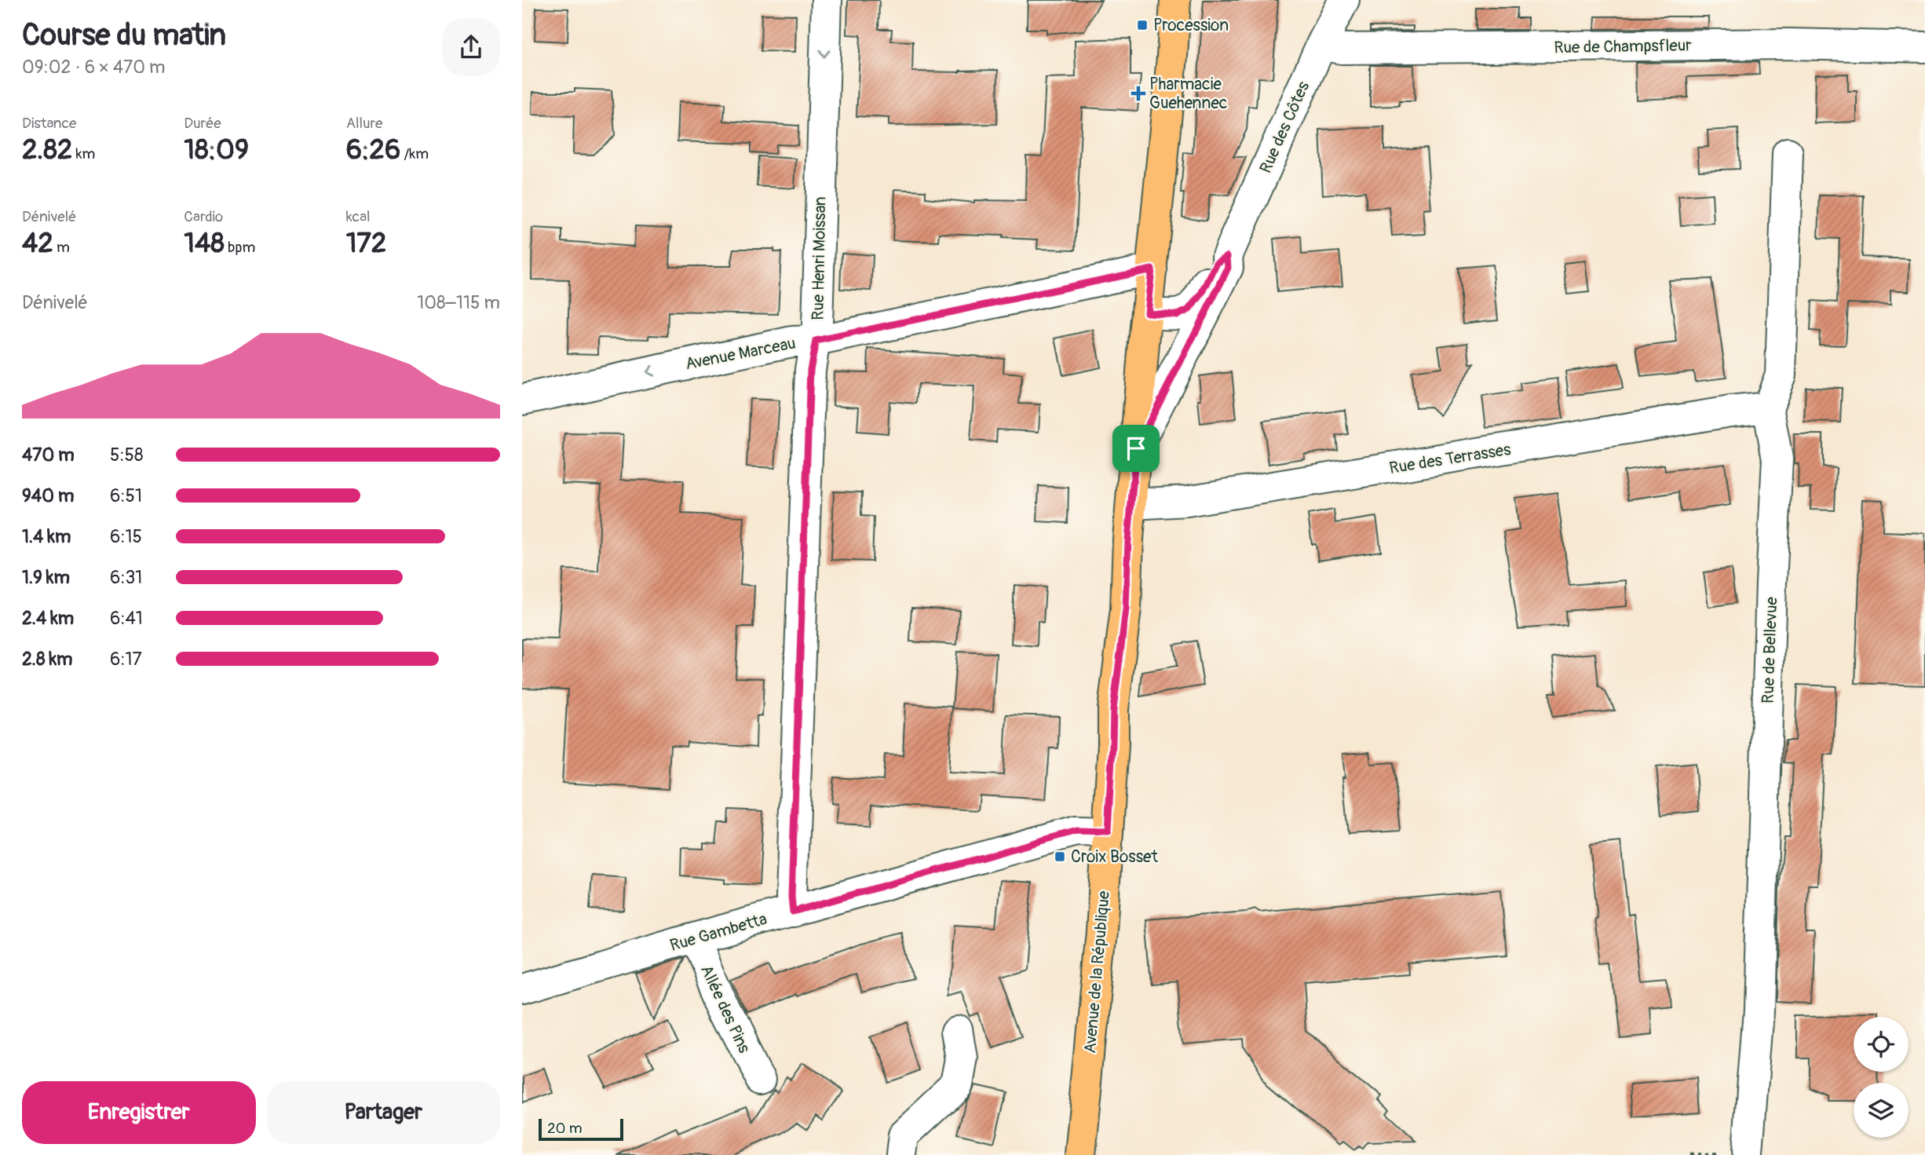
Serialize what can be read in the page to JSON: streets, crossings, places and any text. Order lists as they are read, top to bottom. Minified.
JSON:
{"streets":{"main road":["Avenue de la République"],"street":["Rue de Champsfleur","Rue des Côtes","Rue Henri Moissan","Avenue Marceau","Rue des Terrasses","Rue de Bellevue","Rue Gambetta","Allée des Pins"]},"crossings":[["Rue de Champsfleur","Rue des Côtes"],["Rue des Côtes","Avenue de la République"],["Rue Henri Moissan","Avenue Marceau"],["Rue Henri Moissan","Rue Gambetta"],["Avenue Marceau","Avenue de la République"],["Rue des Terrasses","Rue de Bellevue"],["Rue des Terrasses","Avenue de la République"],["Rue Gambetta","Avenue de la République"],["Rue Gambetta","Allée des Pins"]],"one_way":["Rue Henri Moissan","Avenue Marceau"],"places":{"transit":["Procession","Croix Bosset"],"health":["Pharmacie Guehennec"]},"scale_bar":"20 m","page":{"heading":["Course du matin","09:02 · 6 × 470 m"],"stats":[["Distance","2.82 km"],["Durée","18:09"],["Allure","6:26 /km"],["Dénivelé","42 m"],["Cardio","148 bpm"],["kcal","172"]],"chart":["Dénivelé","108–115 m"],"list":[{"name":"470 m","note":"5:58"},{"name":"940 m","note":"6:51"},{"name":"1.4 km","note":"6:15"},{"name":"1.9 km","note":"6:31"},{"name":"2.4 km","note":"6:41"},{"name":"2.8 km","note":"6:17"}],"buttons":["Enregistrer","Partager"],"scale":"20 m"}}
